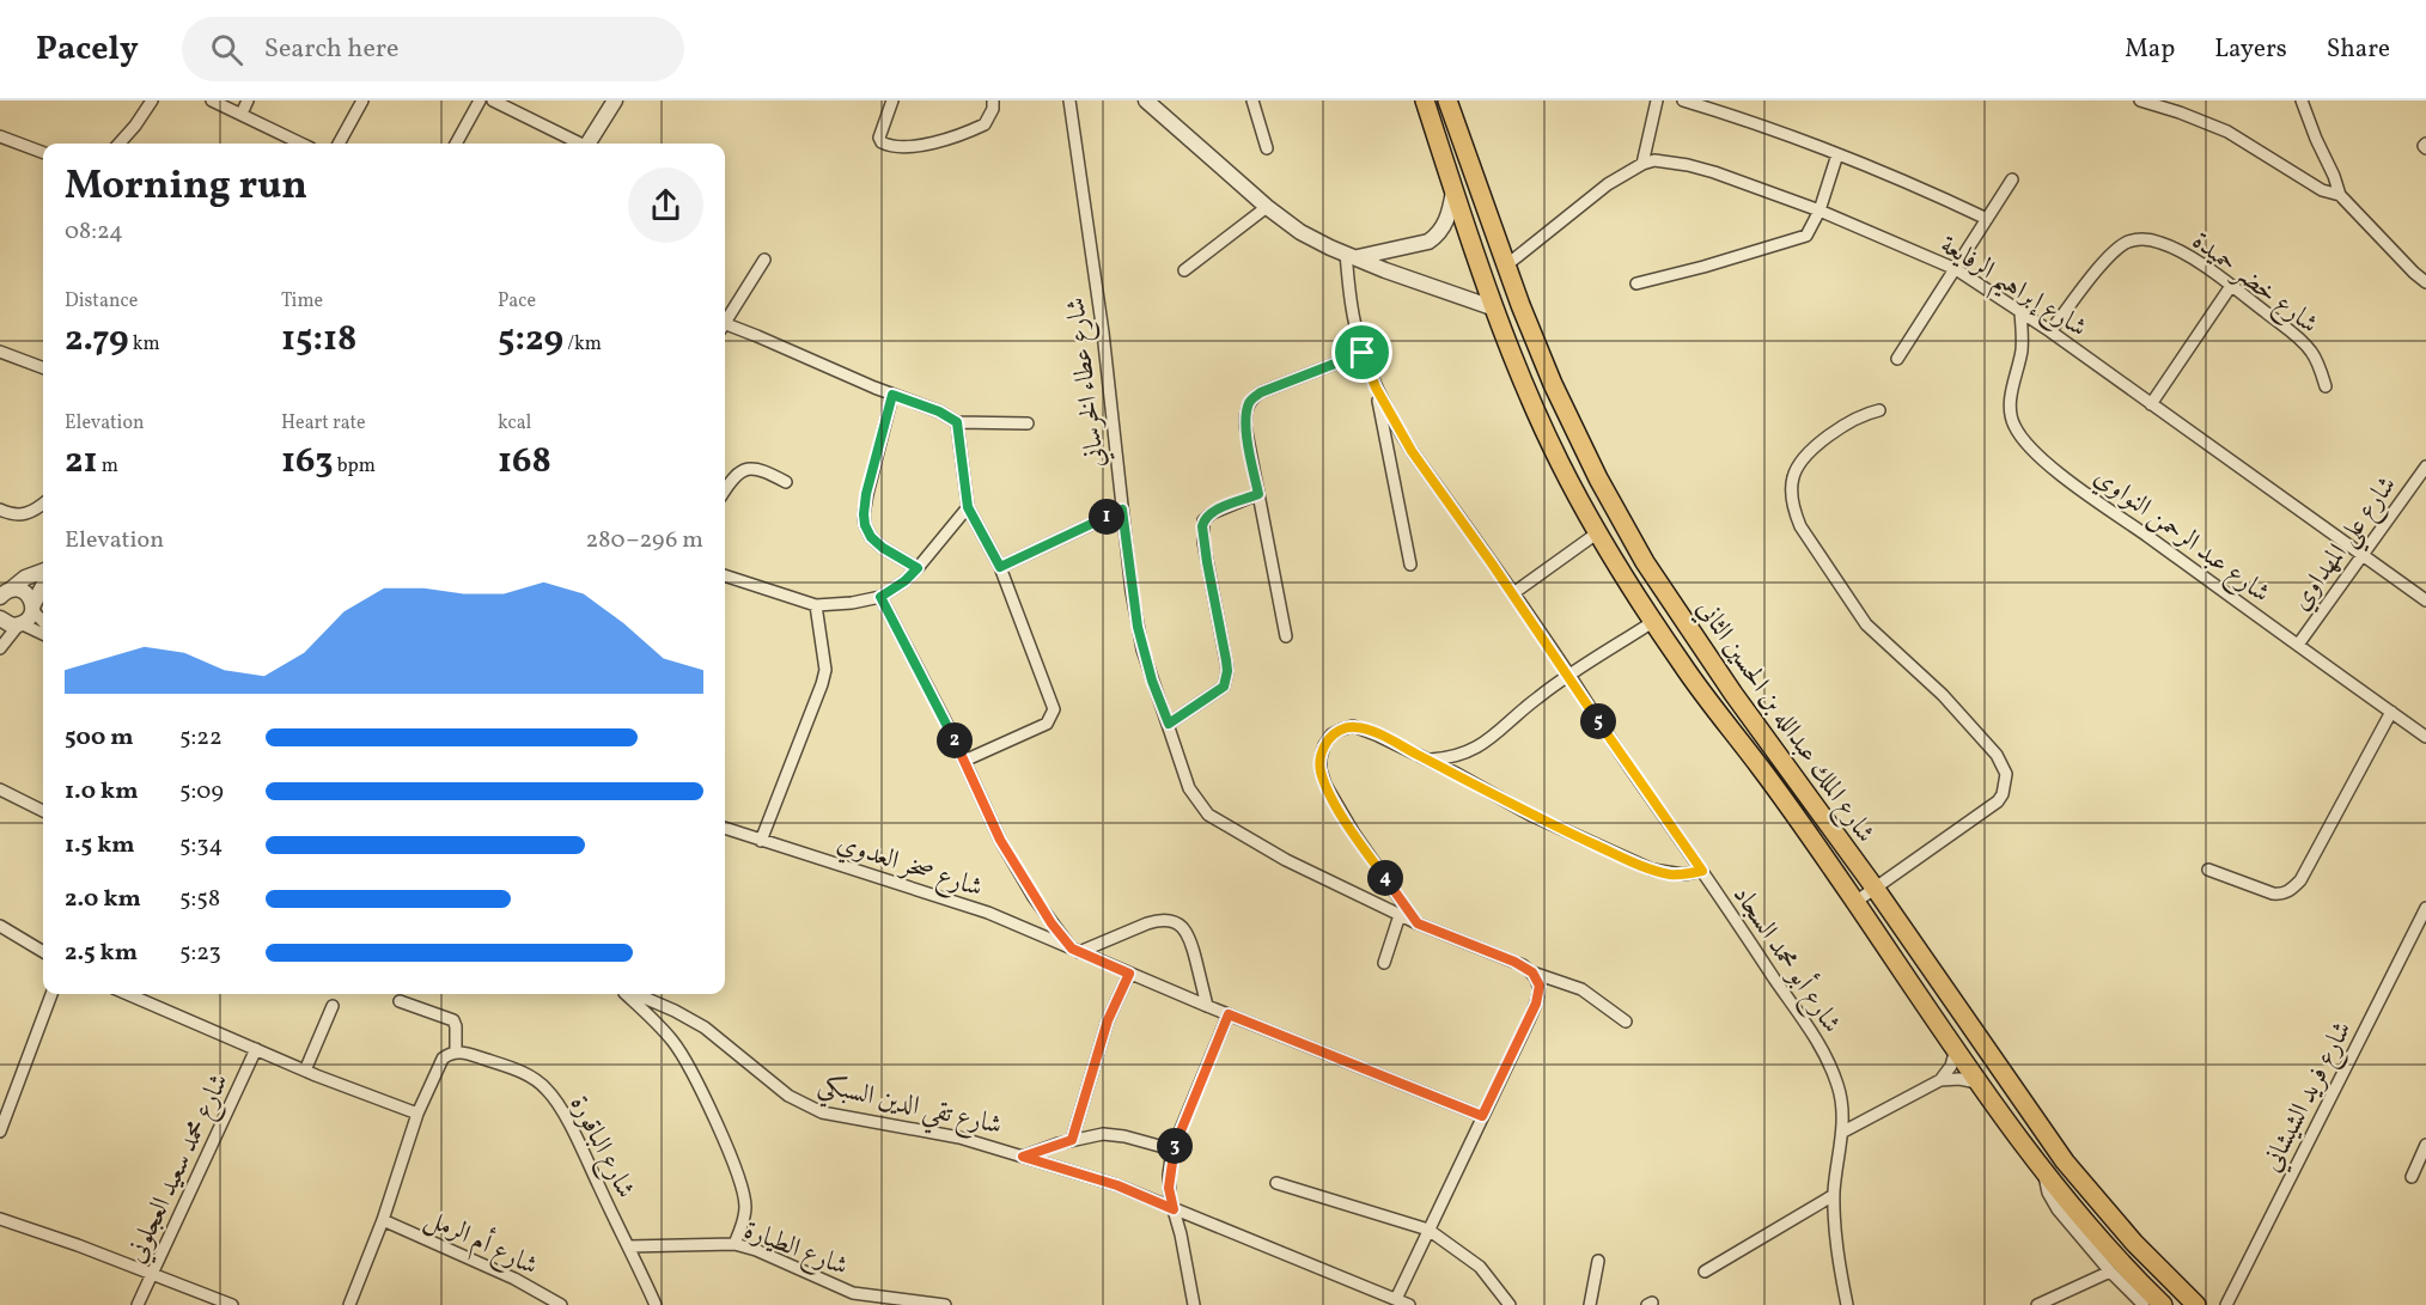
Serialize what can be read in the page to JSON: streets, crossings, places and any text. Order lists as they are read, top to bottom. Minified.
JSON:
{"streets":{"highway":["شارع الملك عبدالله بن الحسين الثاني"],"street":["شارع خضر حميدة","شارع إبراهيم الرفايعة","شارع عطاء الخرساني","شارع عبد الرحمن النواوي","شارع علي المهداوي","شارع صخر العدوي","شارع أبو محمد السجاد","شارع فريد الشيشاني","شارع تقي الدين السبكي","شارع الباقورة","شارع محمد سعيد العجلوني","شارع أم الرمل","شارع الطيارة"]},"crossings":[["شارع خضر حميدة","شارع إبراهيم الرفايعة"],["شارع إبراهيم الرفايعة","شارع عبد الرحمن النواوي"],["شارع إبراهيم الرفايعة","شارع علي المهداوي"],["شارع عبد الرحمن النواوي","شارع علي المهداوي"],["شارع الباقورة","شارع الطيارة"]],"page":{"header":"Pacely","search":"Search here","nav":["Map","Layers","Share"],"heading":["Morning run","08:24"],"stats":[["Distance","2.79 km"],["Time","15:18"],["Pace","5:29 /km"],["Elevation","21 m"],["Heart rate","163 bpm"],["kcal","168"]],"pins":["1","5","2","4","3"],"chart":["Elevation","280–296 m"],"list":[{"name":"500 m","note":"5:22"},{"name":"1.0 km","note":"5:09"},{"name":"1.5 km","note":"5:34"},{"name":"2.0 km","note":"5:58"},{"name":"2.5 km","note":"5:23"}]}}
